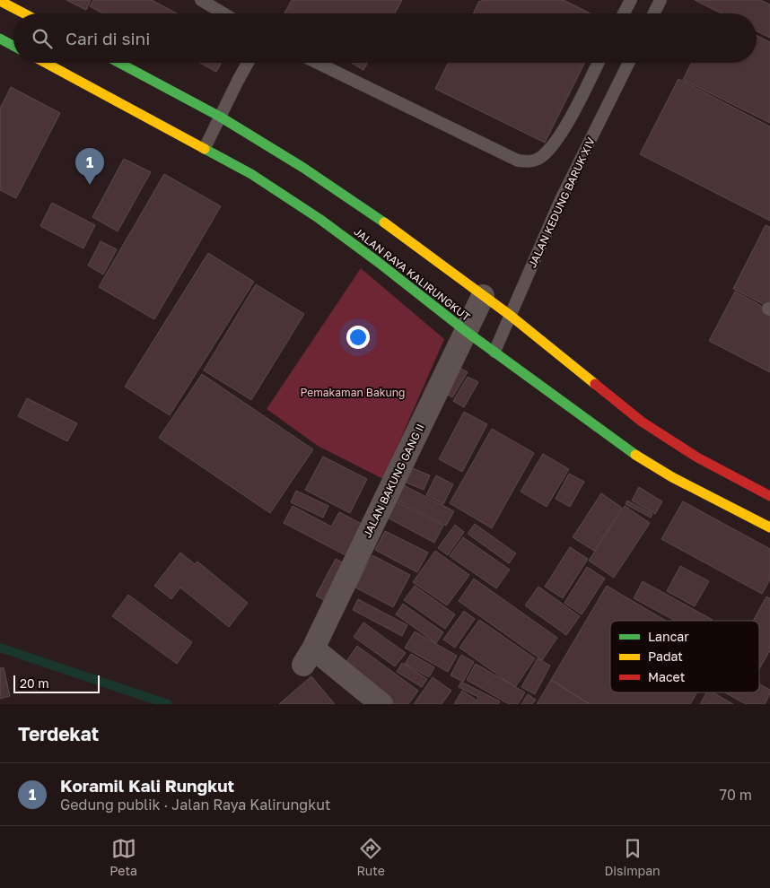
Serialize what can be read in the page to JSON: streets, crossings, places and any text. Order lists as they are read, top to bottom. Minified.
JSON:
{"streets":{"main road":["JALAN RAYA KALIRUNGKUT"],"street":["JALAN BAKUNG GANG II"],"lane":["JALAN KEDUNG BARUK XIV"]},"crossings":[["JALAN KEDUNG BARUK XIV","JALAN RAYA KALIRUNGKUT"],["JALAN RAYA KALIRUNGKUT","JALAN BAKUNG GANG II"]],"parks":["Pemakaman Bakung"],"legend":["Lancar","Padat","Macet"],"scale_bar":"20 m","page":{"search":"Cari di sini","pins":"1","scale":"20 m","heading":"Terdekat","list":[{"mark":"1","name":"Koramil Kali Rungkut","note":"Gedung publik · Jalan Raya Kalirungkut","value":"70 m"}],"nav":["Peta","Rute","Disimpan"]}}
